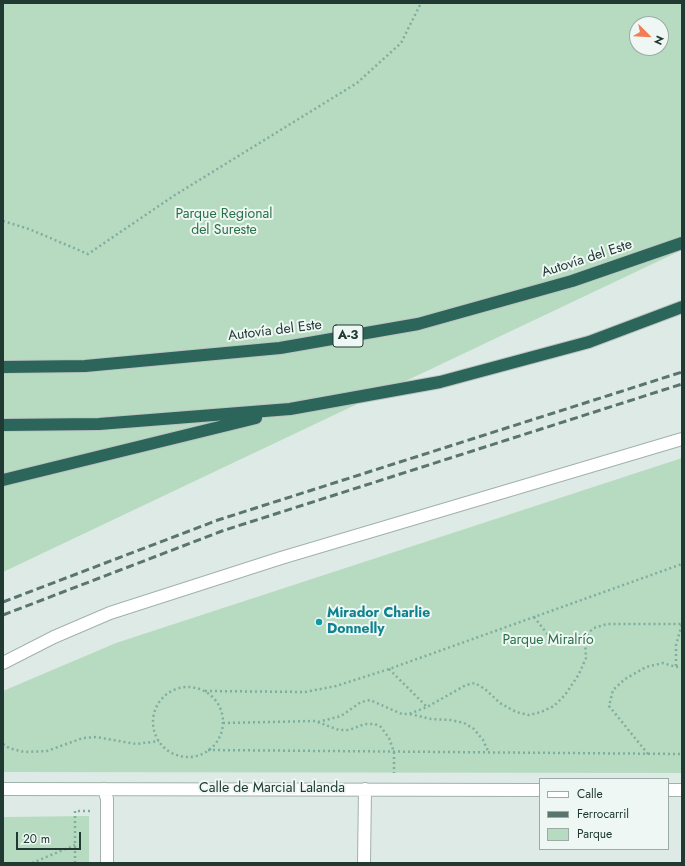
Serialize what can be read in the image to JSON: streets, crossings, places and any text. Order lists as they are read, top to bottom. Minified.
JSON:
{"streets":{"highway":["Autovía del Este","A-3"],"street":["Calle de Marcial Lalanda"]},"parks":["Parque Regional del Sureste","Parque Miralrío"],"places":["Mirador Charlie Donnelly"],"legend":["Calle","Ferrocarril","Parque"],"scale_bar":"20 m","north":"bottom right"}
